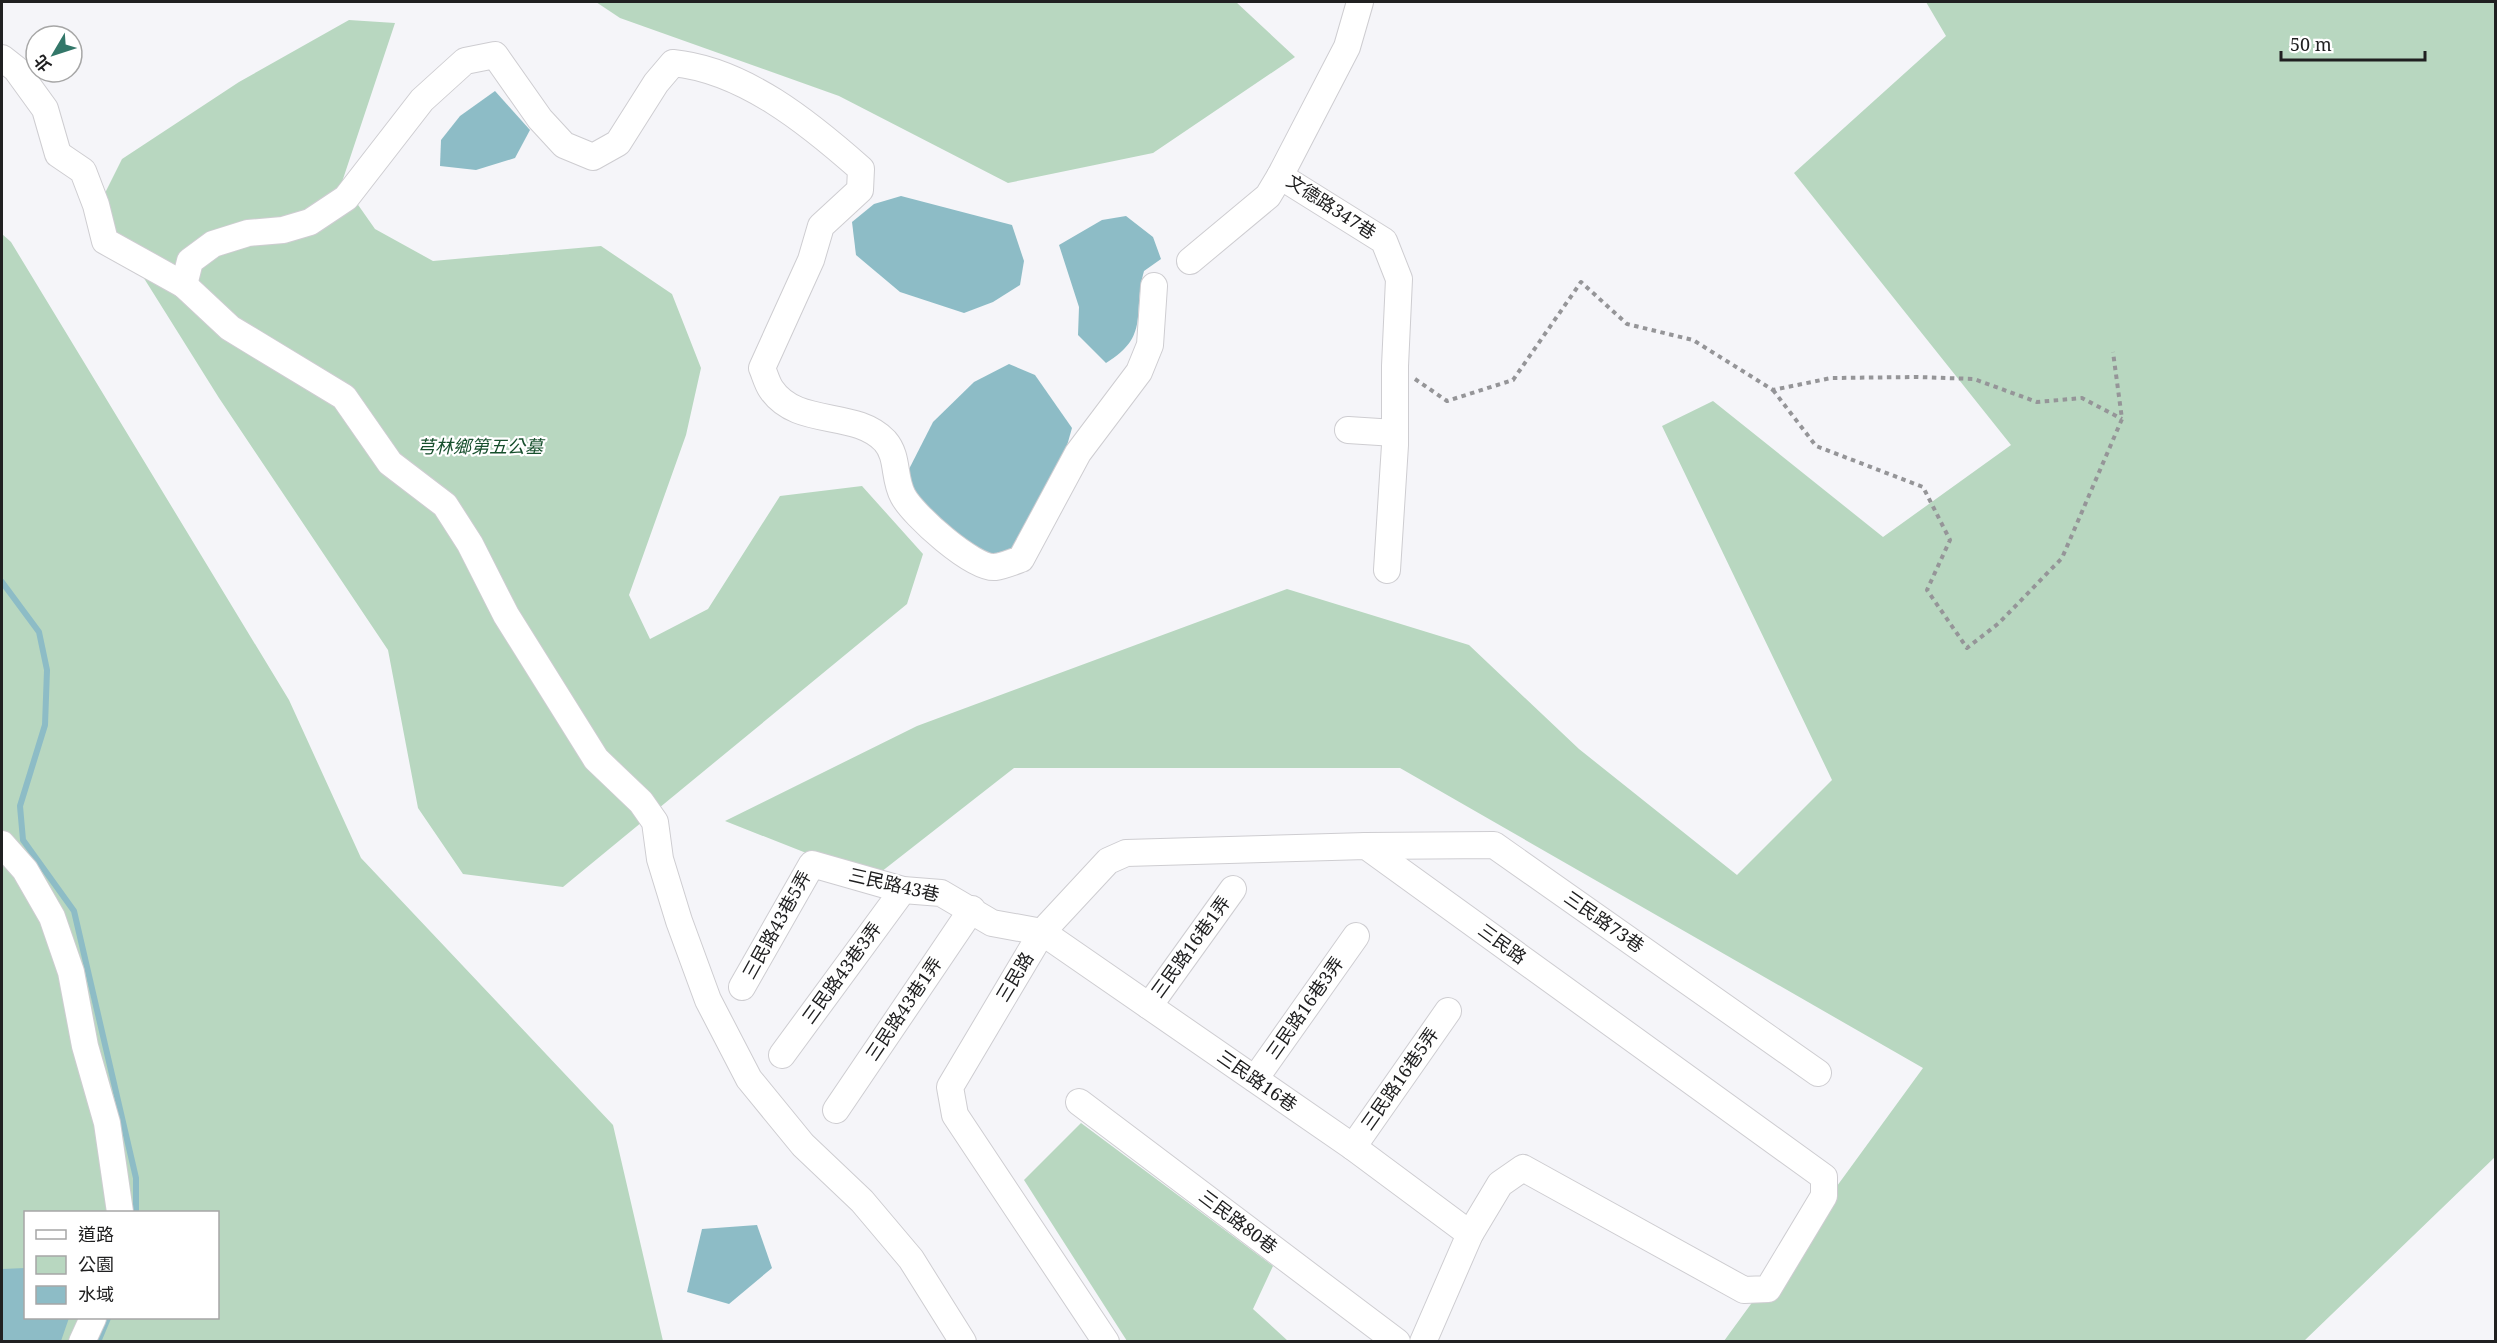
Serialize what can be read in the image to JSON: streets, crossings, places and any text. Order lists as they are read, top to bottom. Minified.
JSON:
{"streets":{"street":["文德路347巷","三民路43巷","三民路73巷","三民路43巷5弄","三民路","三民路16巷1弄","三民路43巷3弄","三民路16巷3弄","三民路43巷1弄","三民路16巷5弄","三民路16巷","三民路80巷"]},"crossings":[["三民路43巷","三民路43巷5弄"],["三民路43巷","三民路"],["三民路43巷","三民路43巷3弄"],["三民路43巷","三民路43巷1弄"],["三民路43巷","三民路16巷"],["三民路73巷","三民路"],["三民路","三民路16巷"],["三民路16巷1弄","三民路16巷"],["三民路16巷3弄","三民路16巷"],["三民路16巷5弄","三民路16巷"]],"parks":["芎林鄉第五公墓"],"legend":["道路","公園","水域"],"scale_bar":"50 m","north":"bottom left"}
